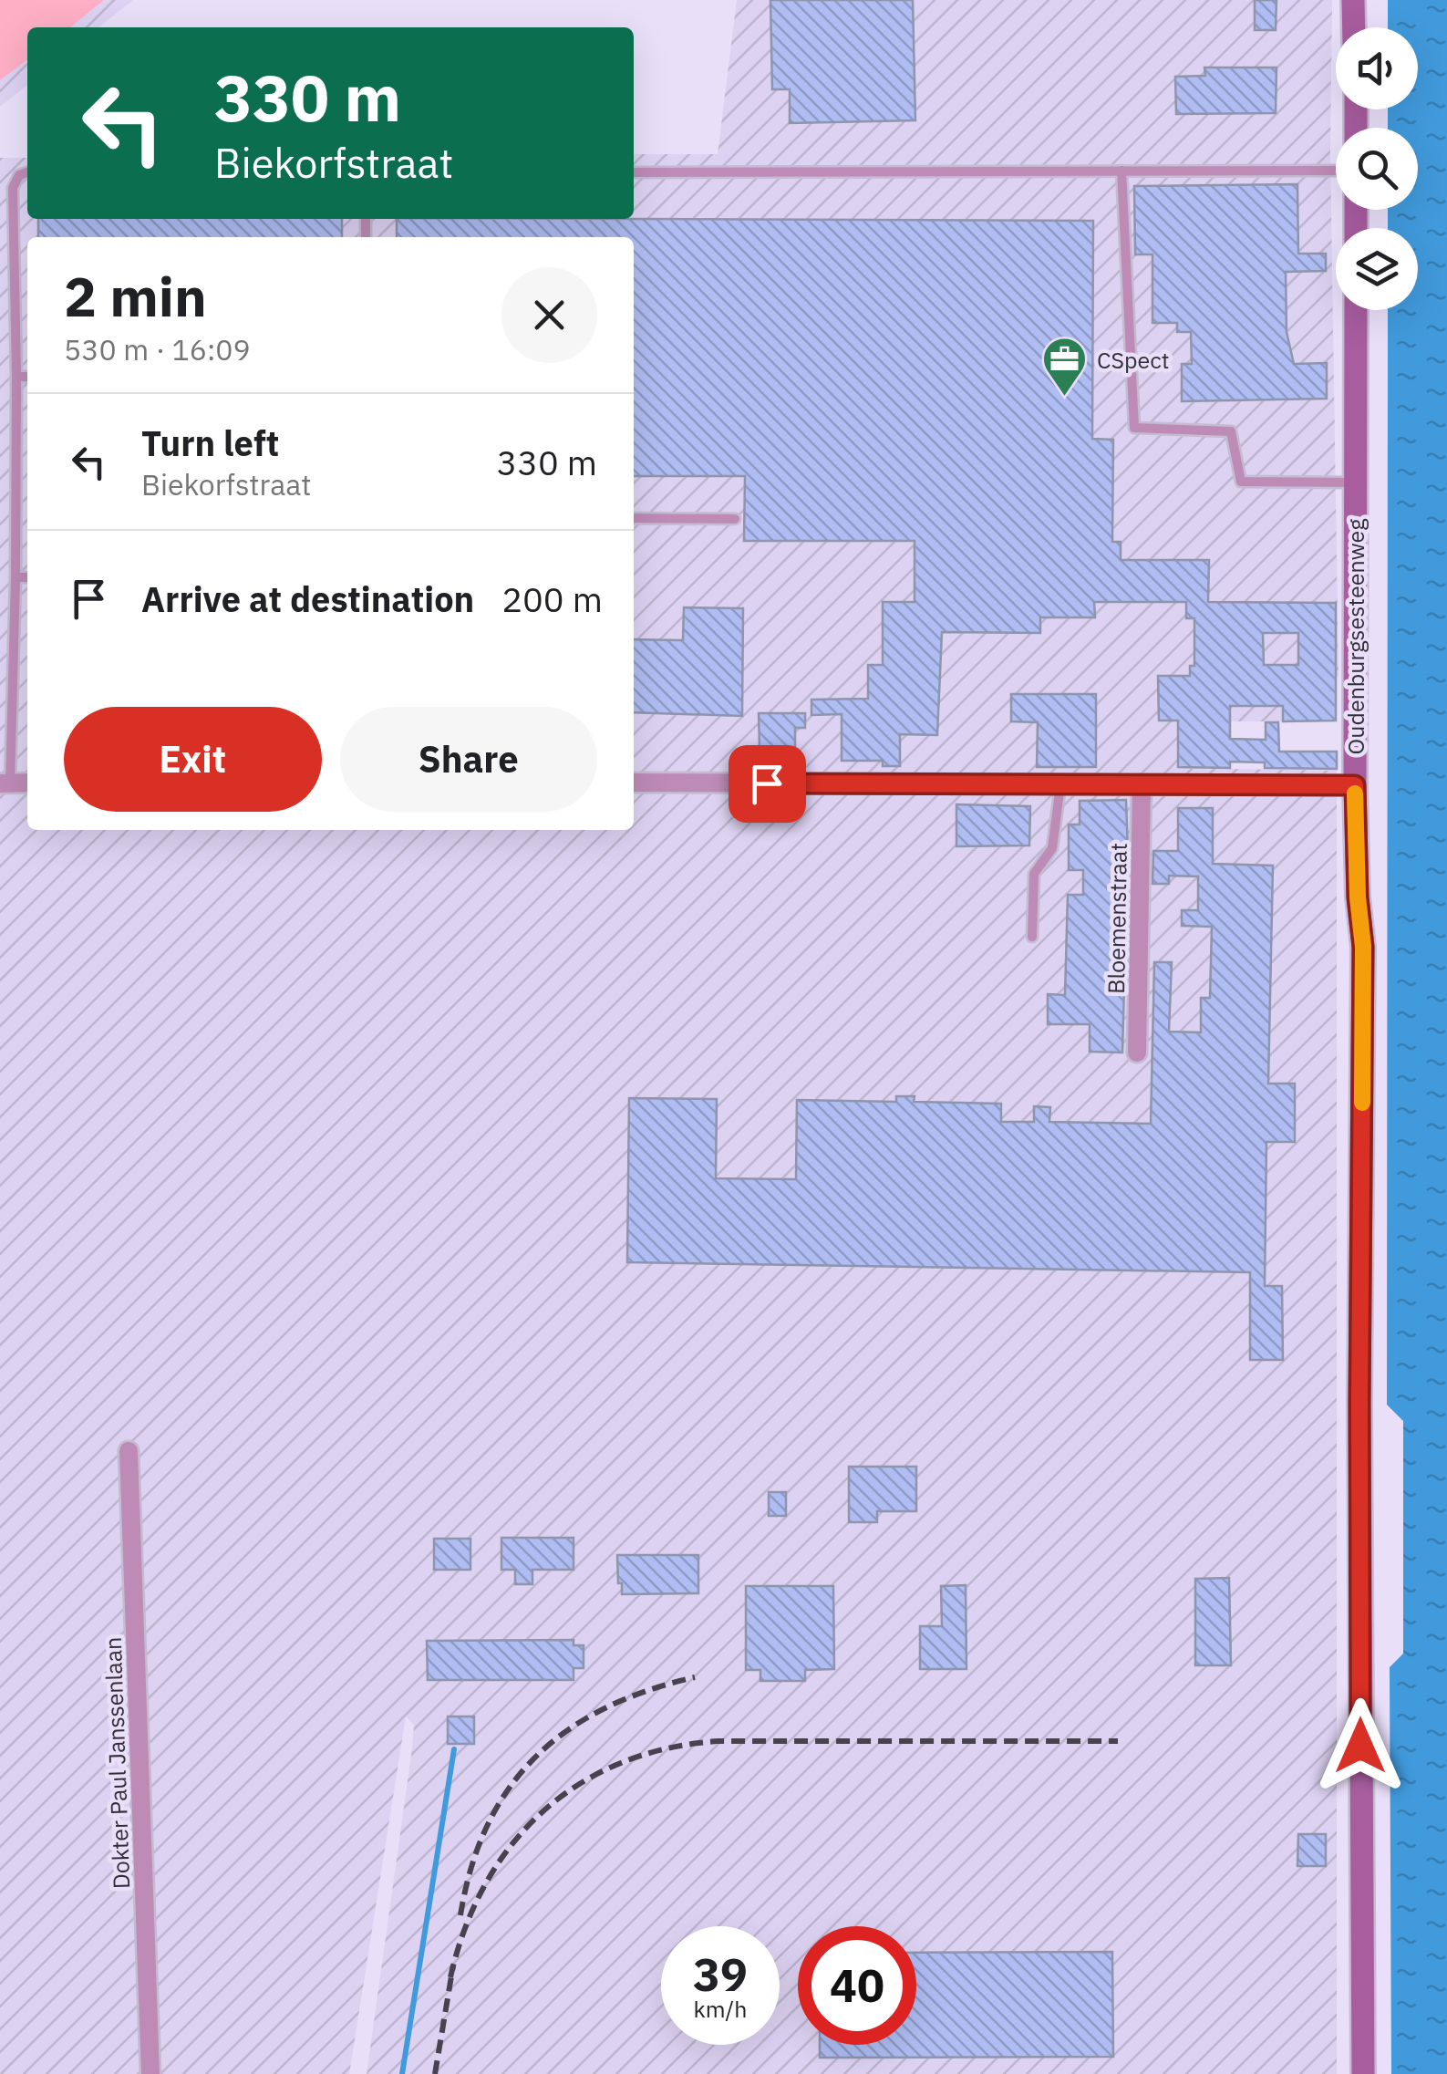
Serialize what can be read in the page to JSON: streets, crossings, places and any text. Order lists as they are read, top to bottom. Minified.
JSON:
{"streets":{"street":["Oudenburgsesteenweg","Bloemenstraat","Dokter Paul Janssenlaan"]},"places":{"office":["CSpect"]},"page":{"turn":["330 m","Biekorfstraat"],"heading":["2 min","530 m · 16:09"],"list":[{"name":"Turn left","note":"Biekorfstraat","value":"330 m"},{"name":"Arrive at destination","value":"200 m"}],"buttons":["Exit","Share"],"speed":"39 km/h","limit":"40"}}
